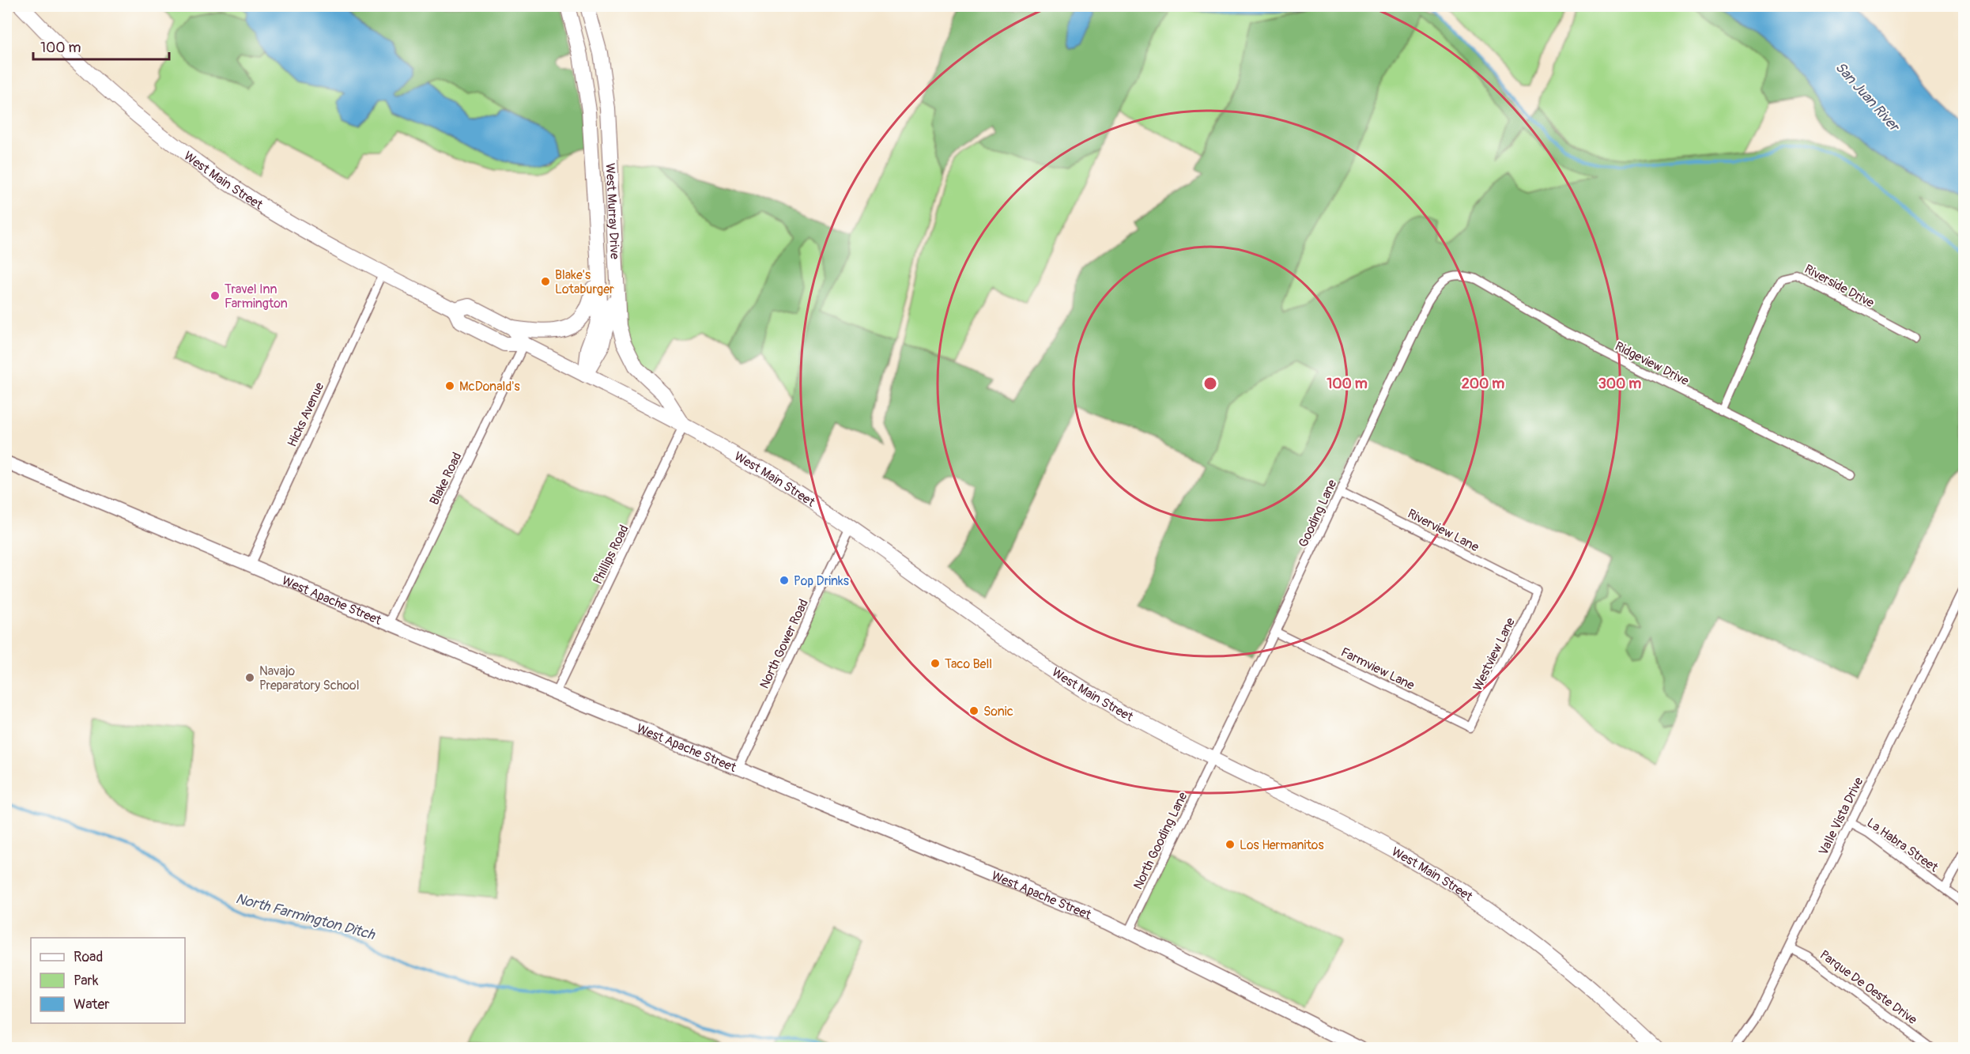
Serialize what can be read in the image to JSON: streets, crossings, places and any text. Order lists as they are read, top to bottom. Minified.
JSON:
{"streets":{"main road":["West Main Street","West Murray Drive","West Apache Street"],"street":["Riverside Drive","Ridgeview Drive","Hicks Avenue","Blake Road","Gooding Lane","Riverview Lane","Phillips Road","North Gower Road","Westview Lane","Farmview Lane","Valle Vista Drive","North Gooding Lane","La Habra Street","Parque De Oeste Drive"]},"crossings":[["West Main Street","West Murray Drive"],["West Main Street","Hicks Avenue"],["West Main Street","Blake Road"],["West Main Street","Gooding Lane"],["West Main Street","Phillips Road"],["West Main Street","North Gower Road"],["West Main Street","North Gooding Lane"],["West Murray Drive","Phillips Road"],["Riverside Drive","Ridgeview Drive"],["Ridgeview Drive","Gooding Lane"],["Hicks Avenue","West Apache Street"],["Blake Road","West Apache Street"],["Gooding Lane","Riverview Lane"],["Gooding Lane","Farmview Lane"],["Gooding Lane","North Gooding Lane"],["Riverview Lane","Westview Lane"],["Phillips Road","West Apache Street"],["West Apache Street","North Gower Road"],["West Apache Street","North Gooding Lane"],["Westview Lane","Farmview Lane"],["Valle Vista Drive","La Habra Street"],["Valle Vista Drive","Parque De Oeste Drive"]],"water":["San Juan River","North Farmington Ditch"],"places":["Blake's Lotaburger","Travel Inn Farmington","McDonald's","Pop Drinks","Taco Bell","Navajo Preparatory School","Sonic","Los Hermanitos"],"legend":["Road","Park","Water"],"scale_bar":"100 m","rings":["100 m","200 m","300 m"]}
